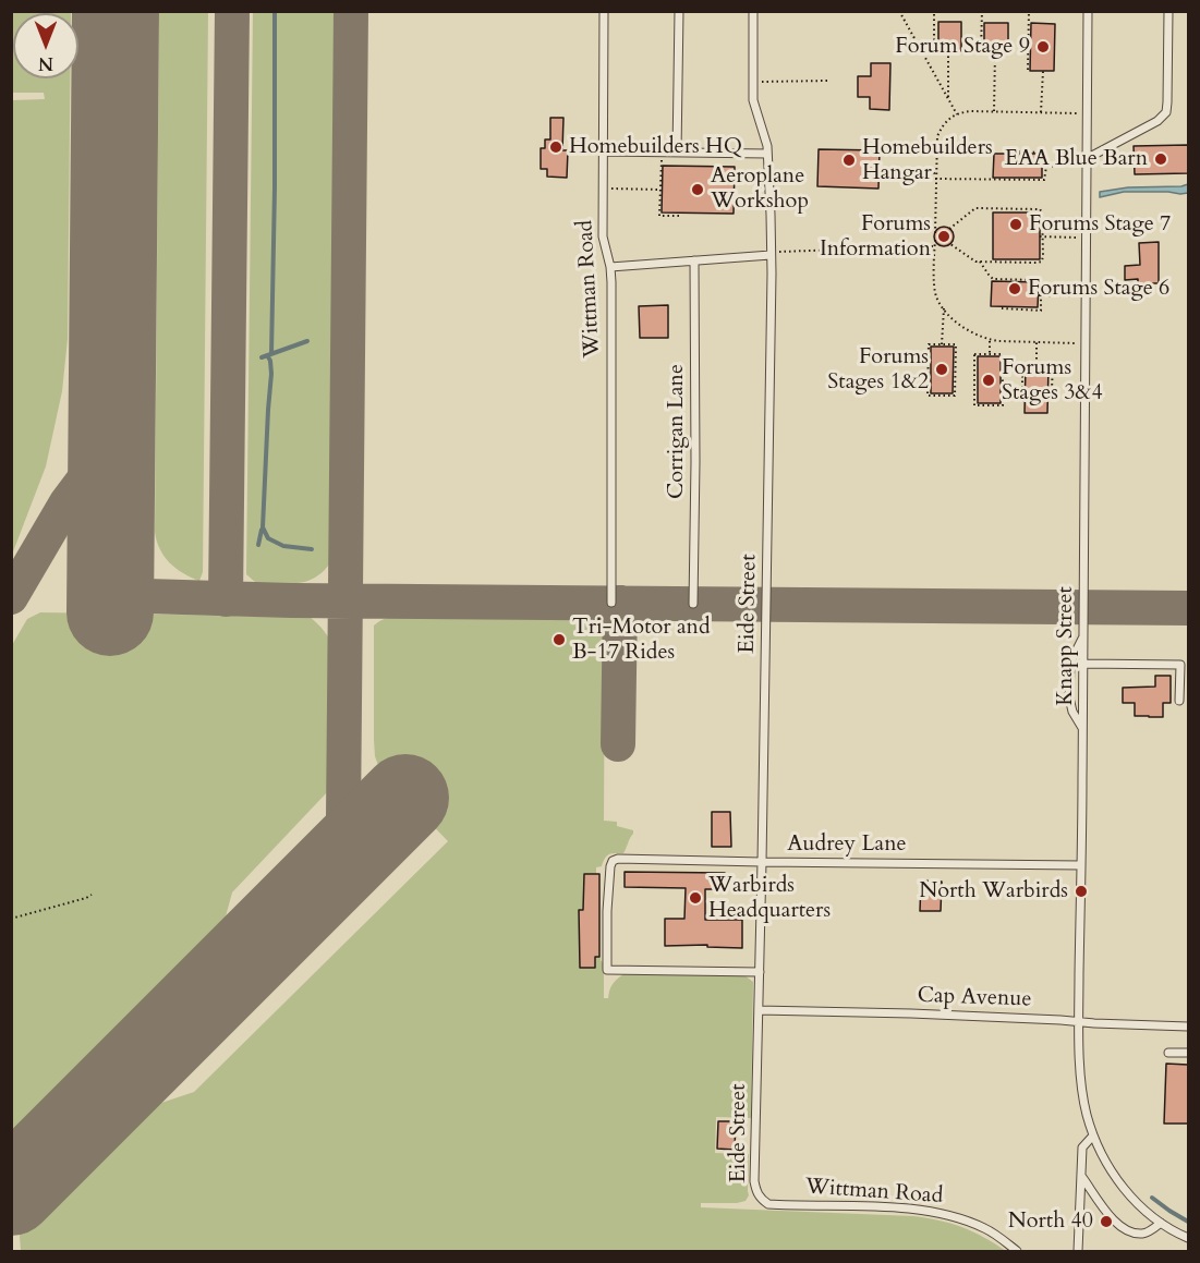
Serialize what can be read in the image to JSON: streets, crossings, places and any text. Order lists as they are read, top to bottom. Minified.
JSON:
{"streets":{"lane":["Wittman Road","Corrigan Lane","Eide Street","Knapp Street","Audrey Lane","Cap Avenue"]},"crossings":[["Wittman Road","Eide Street"],["Eide Street","Audrey Lane"],["Eide Street","Cap Avenue"],["Knapp Street","Audrey Lane"],["Knapp Street","Cap Avenue"]],"places":["Forum Stage 9","Homebuilders HQ","EAA Blue Barn","Homebuilders Hangar","Aeroplane Workshop","Forums Stage 7","Forums Information","Forums Stage 6","Forums Stages 1&2","Forums Stages 3&4","Tri-Motor and B-17 Rides","North Warbirds","Warbirds Headquarters","North 40"],"north":"bottom"}
